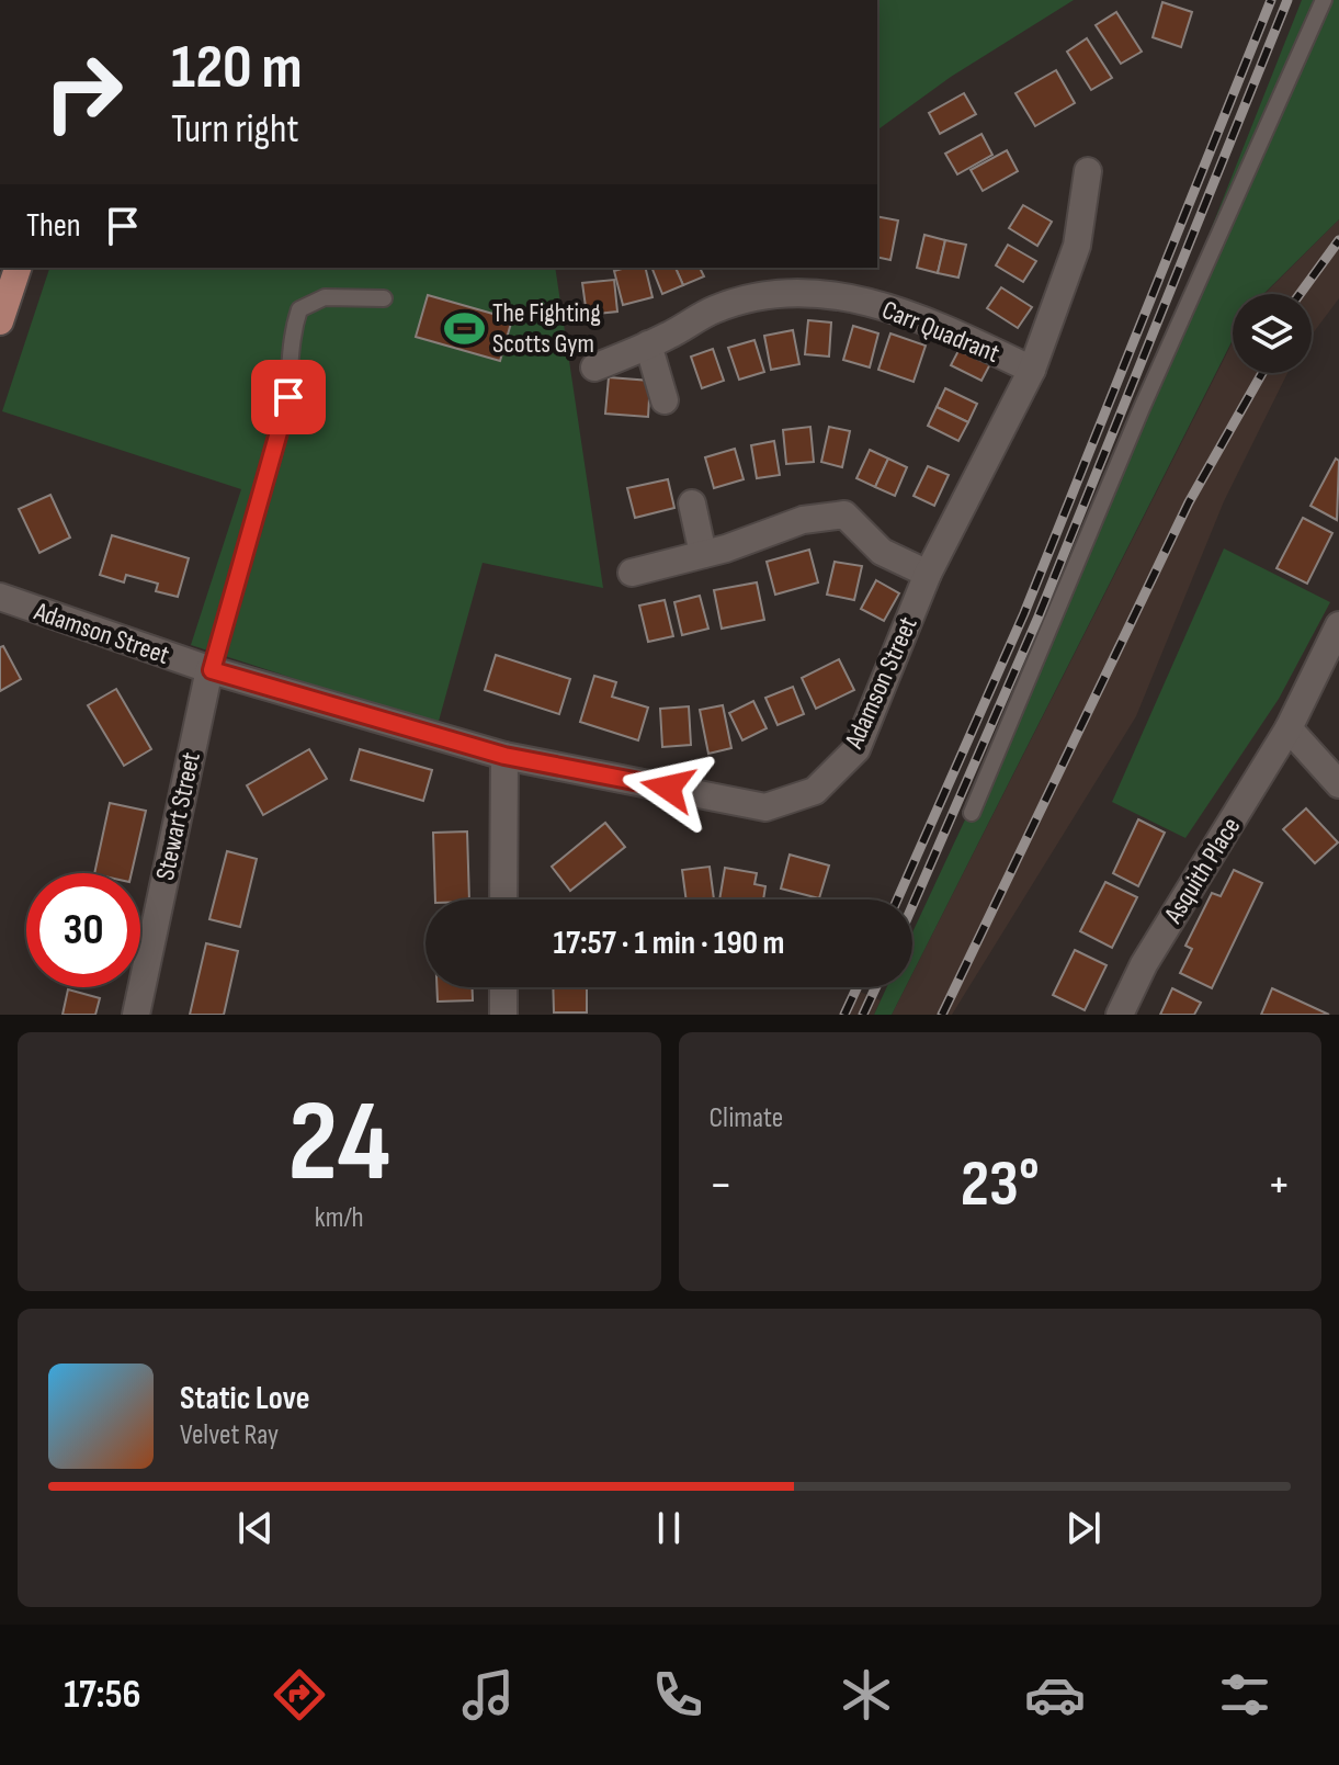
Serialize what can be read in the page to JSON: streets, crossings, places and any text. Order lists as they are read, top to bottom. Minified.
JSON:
{"streets":{"street":["Carr Quadrant","Adamson Street","Stewart Street","Asquith Place"]},"crossings":[["Carr Quadrant","Adamson Street"],["Adamson Street","Stewart Street"]],"places":{"sports":["The Fighting Scotts Gym"]},"page":{"turn":["120 m","Turn right"],"then":"Then","limit":"30","trip":"17:57 · 1 min · 190 m","tile":[["24","km/h"],"Climate"],"heat":["−","23°","+"],"song":["Static Love","Velvet Ray"],"tabs":"17:56"}}
